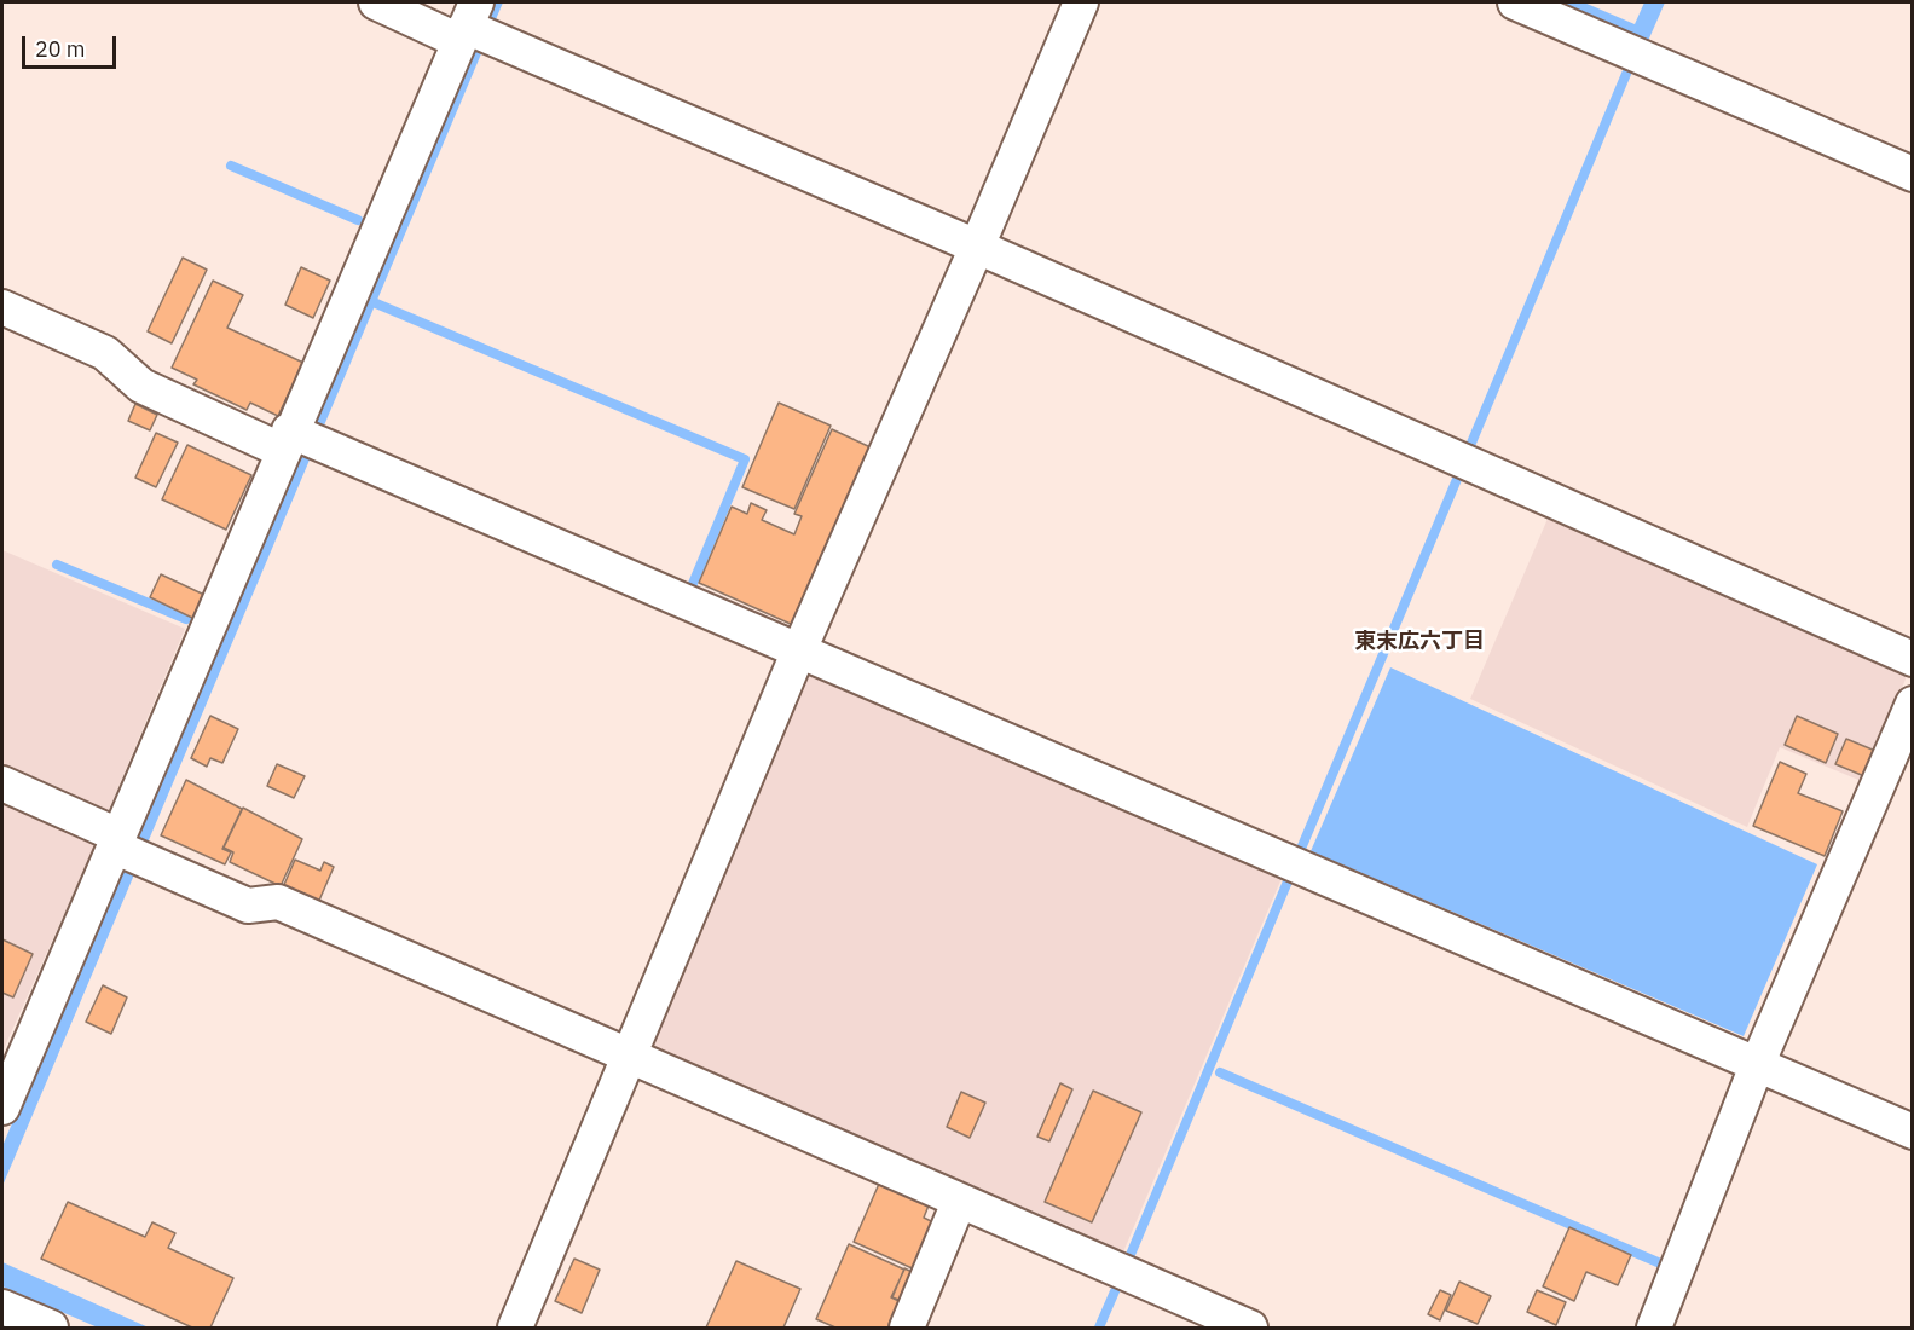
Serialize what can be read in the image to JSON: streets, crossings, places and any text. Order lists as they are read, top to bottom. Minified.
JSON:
{"districts":["東末広六丁目"],"scale_bar":"20 m"}
